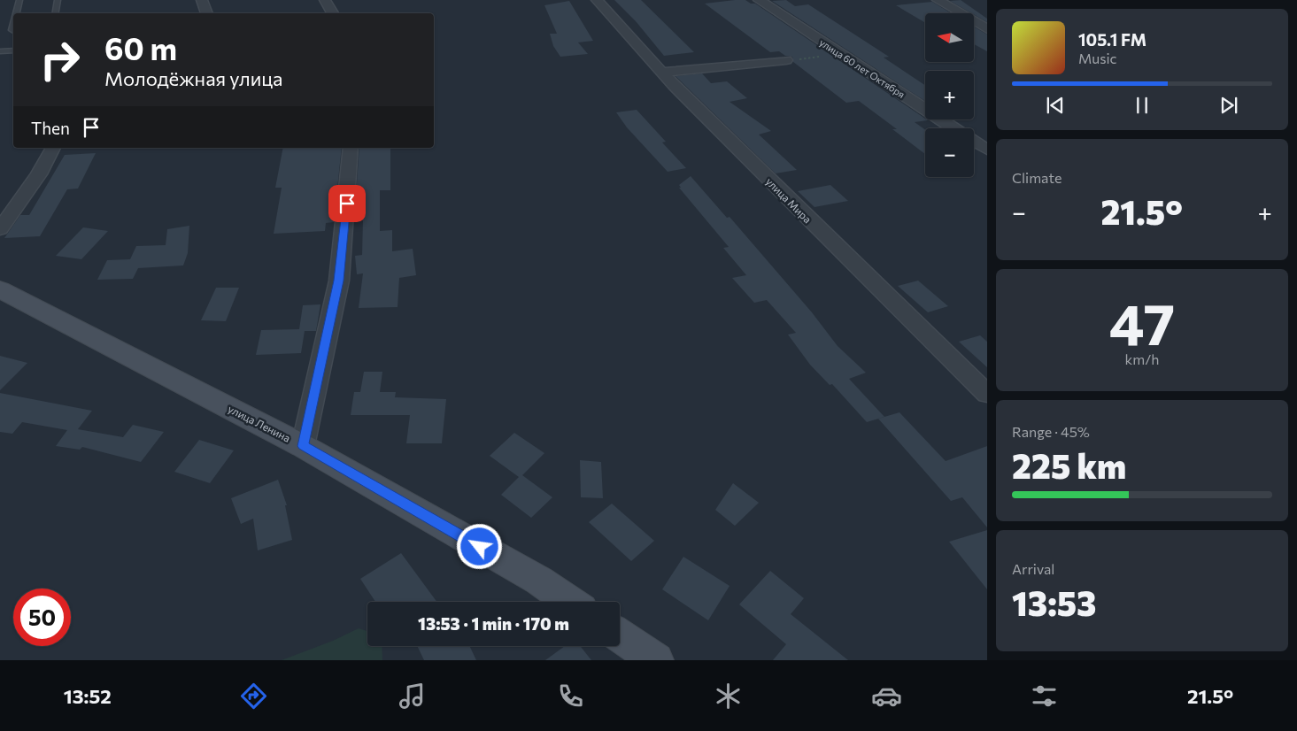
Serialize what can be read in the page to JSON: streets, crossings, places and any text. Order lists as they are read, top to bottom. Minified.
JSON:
{"streets":{"main road":["улица Ленина"],"street":["улица 60 лет Октября","улица Мира"]},"north":"left","page":{"map_buttons":["+","−"],"turn":["60 m","Молодёжная улица"],"song":["105.1 FM","Music"],"then":"Then","tile":["Climate",["47","km/h"],["Range · 45%","225 km"],["Arrival","13:53"]],"heat":["−","21.5°","+"],"limit":"50","trip":"13:53 · 1 min · 170 m","tabs":["13:52","21.5°"]}}
